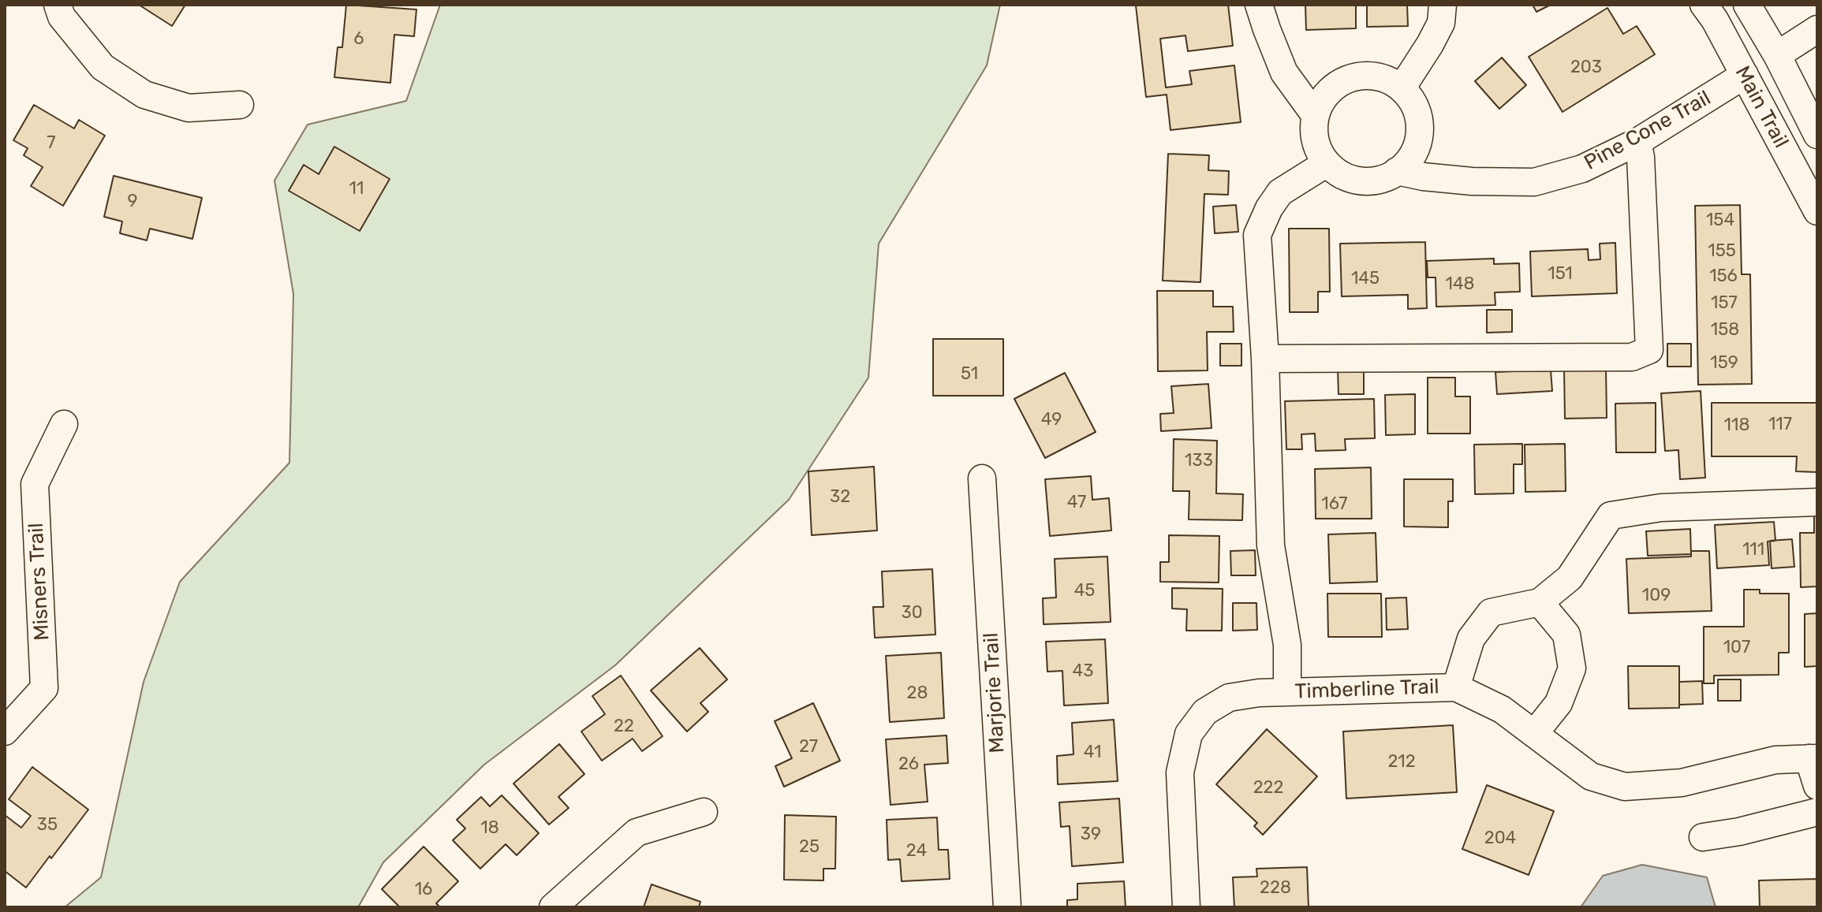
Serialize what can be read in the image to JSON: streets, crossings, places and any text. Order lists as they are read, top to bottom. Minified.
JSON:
{"streets":{"street":["Main Trail","Pine Cone Trail","Misners Trail","Timberline Trail","Marjorie Trail"]},"crossings":[["Main Trail","Pine Cone Trail"]],"house_numbers":["6","203","7","11","9","154","155","151","156","145","148","157","158","159","51","49","117","118","133","32","47","167","111","45","109","30","107","43","28","22","27","41","212","26","222","35","18","39","204","25","24","228","16"]}
